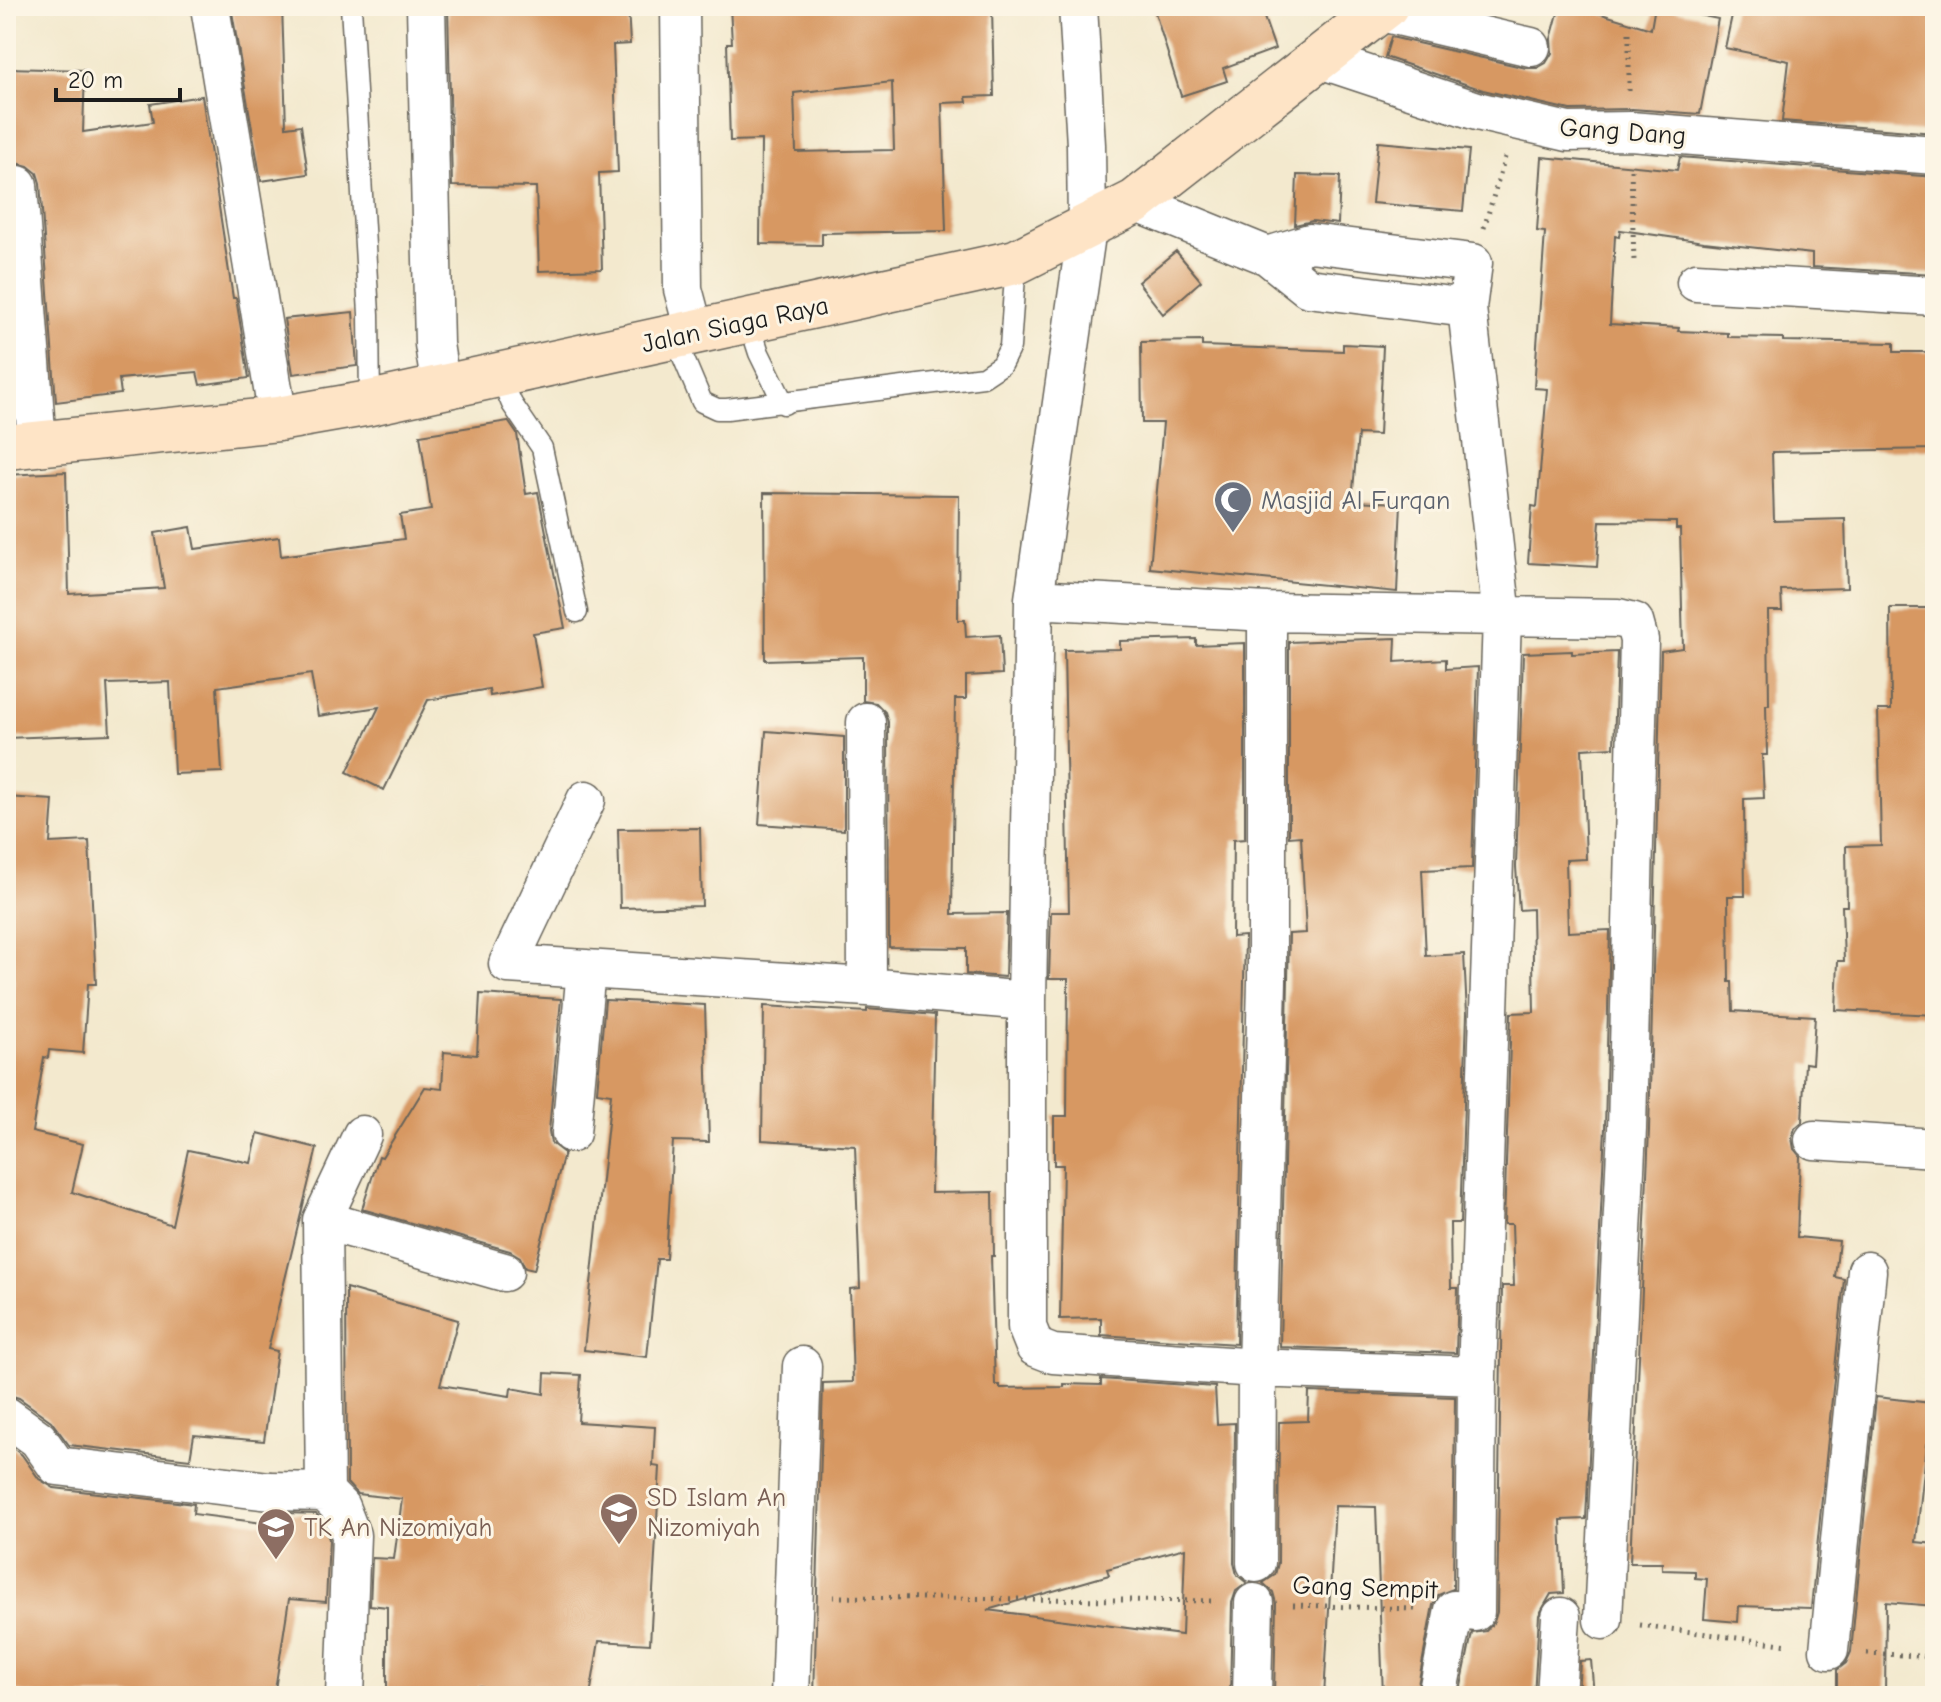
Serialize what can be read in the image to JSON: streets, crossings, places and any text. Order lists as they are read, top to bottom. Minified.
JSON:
{"streets":{"main road":["Jalan Siaga Raya"],"street":["Gang Dang"],"path":["Gang Sempit"]},"crossings":[["Gang Dang","Jalan Siaga Raya"]],"places":{"mosque":["Masjid Al Furqan"],"school or university":["SD Islam An Nizomiyah","TK An Nizomiyah"]},"scale_bar":"20 m"}
